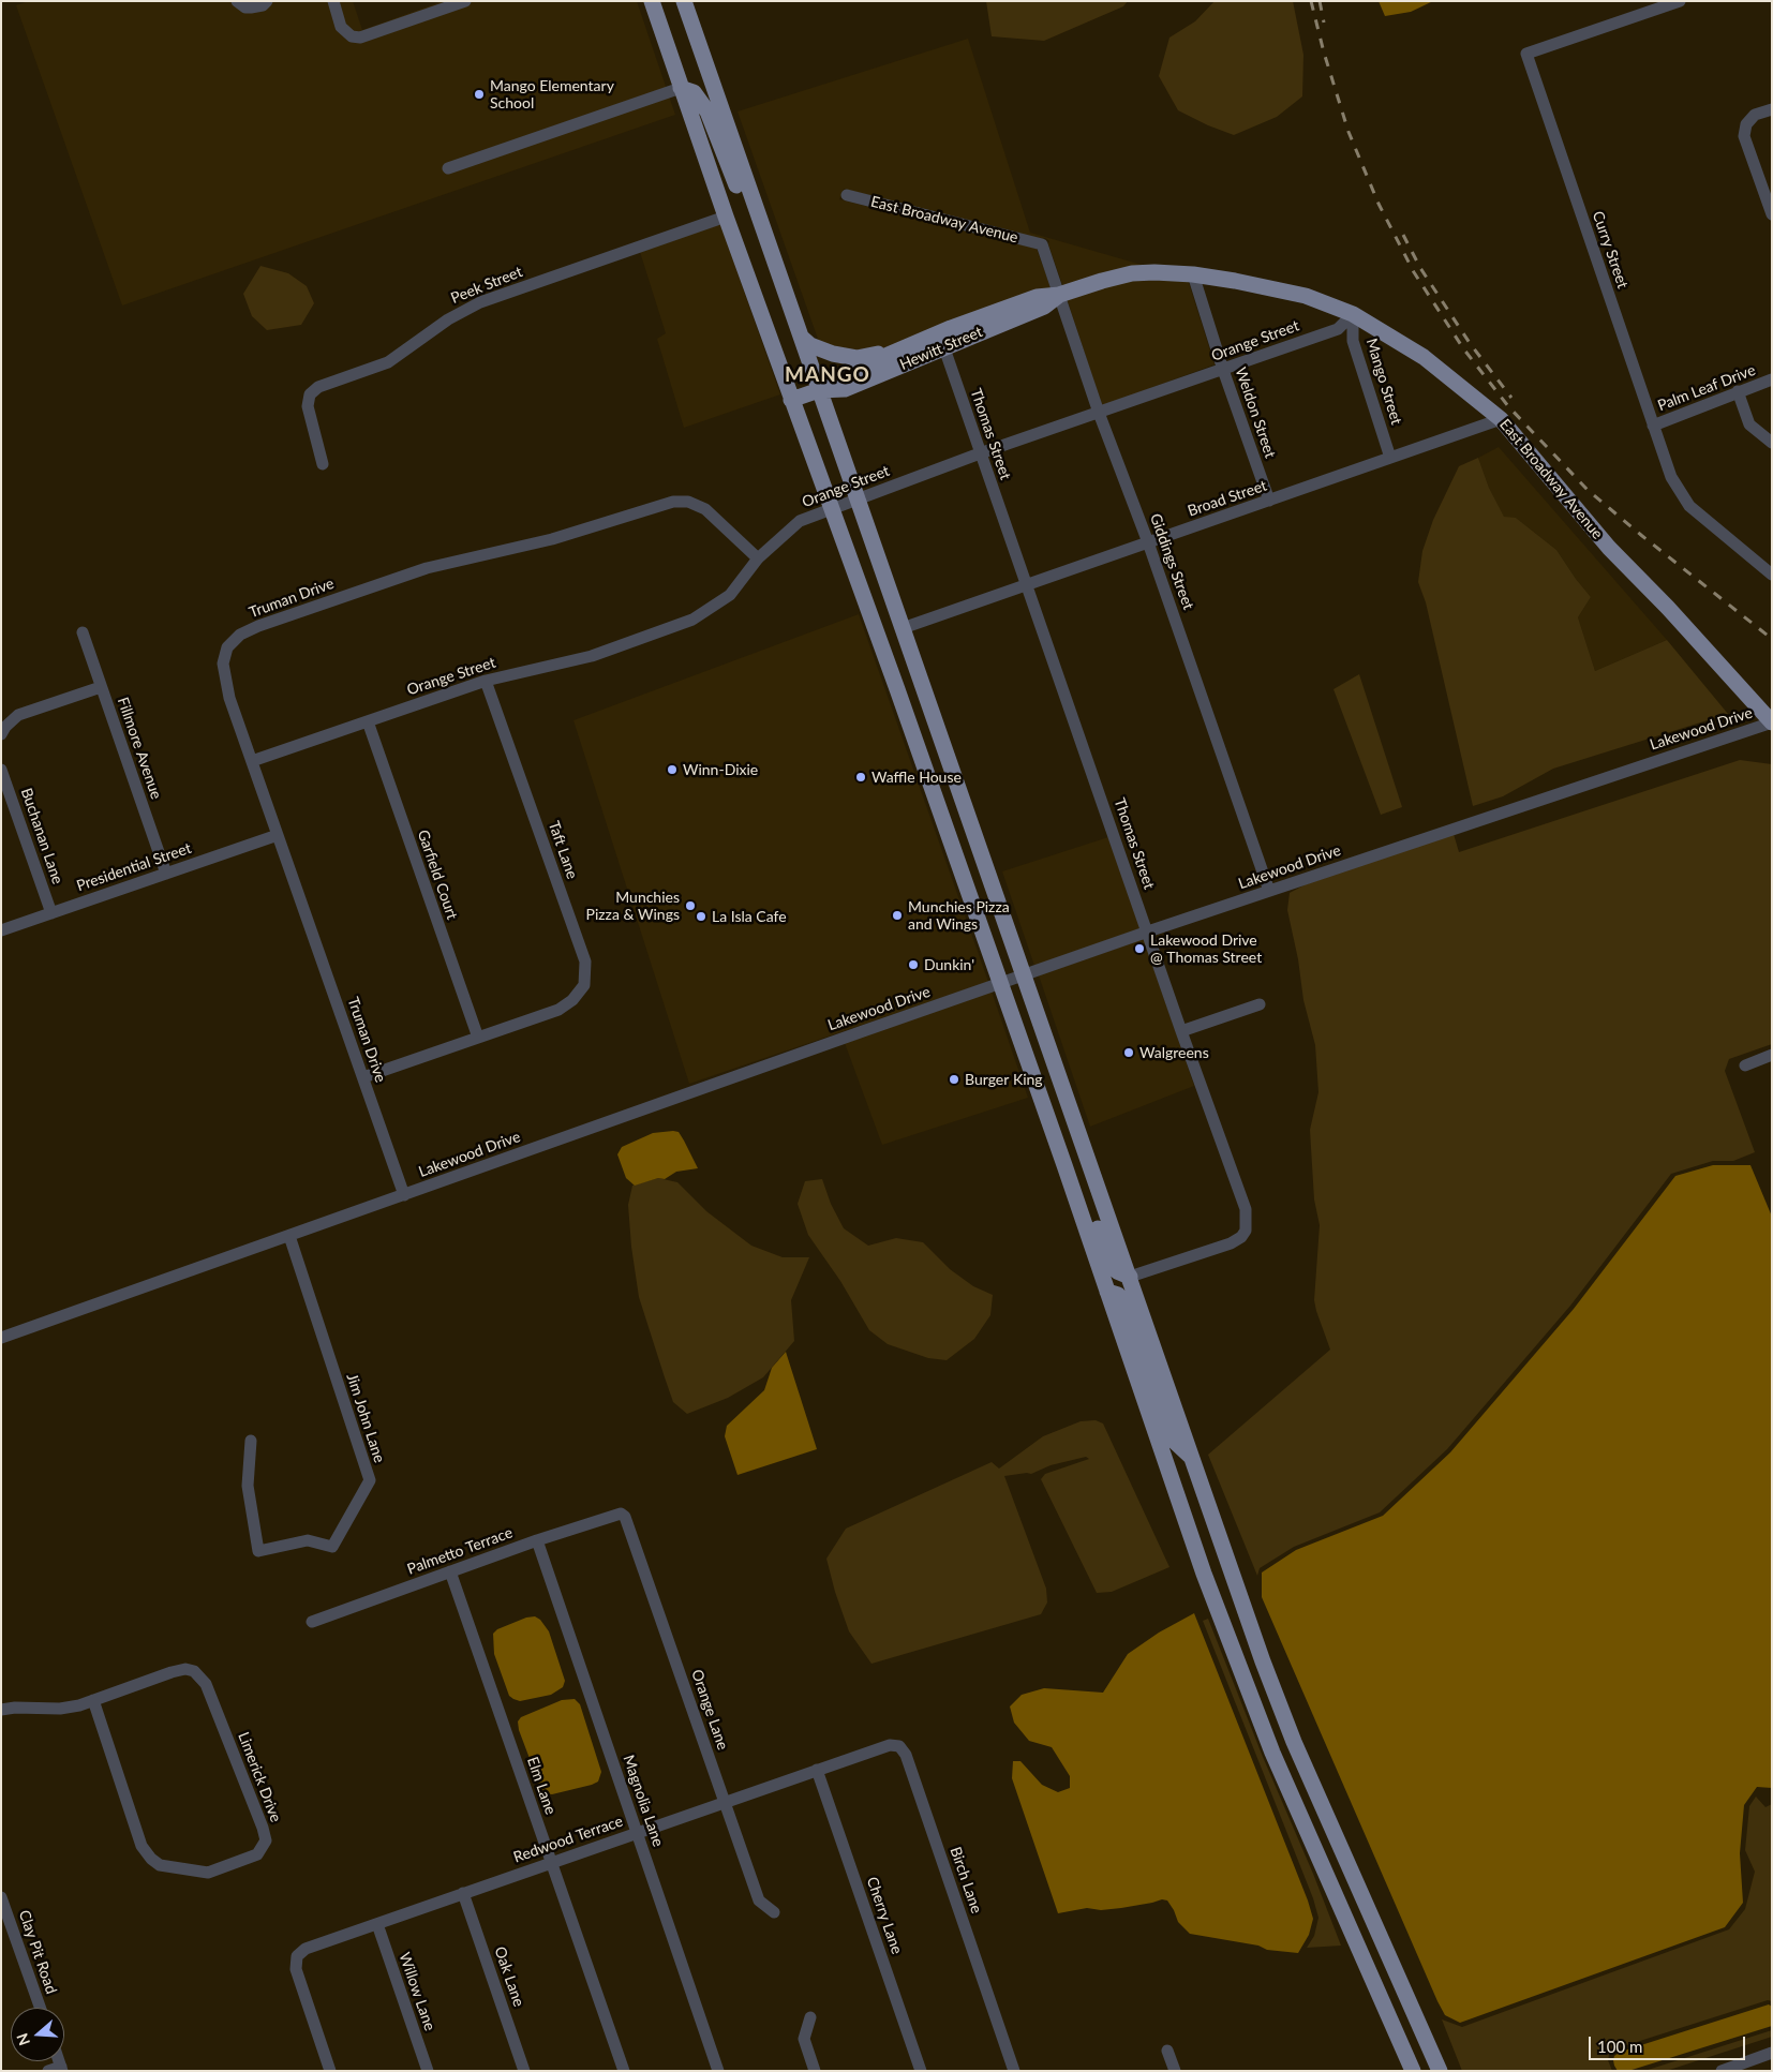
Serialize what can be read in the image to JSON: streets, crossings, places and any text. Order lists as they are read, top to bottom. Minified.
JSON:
{"streets":{"main road":["East Broadway Avenue","Hewitt Street"],"street":["Curry Street","Peek Street","Orange Street","Mango Street","Palm Leaf Drive","Weldon Street","Thomas Street","Broad Street","Giddings Street","Truman Drive","Lakewood Drive","Fillmore Avenue","Buchanan Lane","Taft Lane","Presidential Street","Garfield Court","Jim John Lane","Palmetto Terrace","Orange Lane","Limerick Drive","Elm Lane","Magnolia Lane","Redwood Terrace","Birch Lane","Cherry Lane","Clay Pit Road","Oak Lane","Willow Lane"]},"crossings":[["East Broadway Avenue","Orange Street"],["East Broadway Avenue","Hewitt Street"],["East Broadway Avenue","Mango Street"],["East Broadway Avenue","Weldon Street"],["East Broadway Avenue","Broad Street"],["East Broadway Avenue","Giddings Street"],["East Broadway Avenue","Lakewood Drive"],["Curry Street","Palm Leaf Drive"],["Orange Street","Mango Street"],["Orange Street","Weldon Street"],["Orange Street","Thomas Street"],["Orange Street","Giddings Street"],["Orange Street","Truman Drive"],["Orange Street","Taft Lane"],["Orange Street","Garfield Court"],["Hewitt Street","Weldon Street"],["Hewitt Street","Thomas Street"],["Hewitt Street","Giddings Street"],["Mango Street","Broad Street"],["Weldon Street","Broad Street"],["Thomas Street","Broad Street"],["Thomas Street","Lakewood Drive"],["Broad Street","Giddings Street"],["Giddings Street","Lakewood Drive"],["Truman Drive","Lakewood Drive"],["Truman Drive","Taft Lane"],["Truman Drive","Presidential Street"],["Lakewood Drive","Jim John Lane"],["Fillmore Avenue","Presidential Street"],["Buchanan Lane","Presidential Street"],["Taft Lane","Garfield Court"],["Palmetto Terrace","Orange Lane"],["Palmetto Terrace","Elm Lane"],["Palmetto Terrace","Magnolia Lane"],["Orange Lane","Redwood Terrace"],["Elm Lane","Redwood Terrace"],["Magnolia Lane","Redwood Terrace"],["Redwood Terrace","Birch Lane"],["Redwood Terrace","Cherry Lane"],["Redwood Terrace","Oak Lane"],["Redwood Terrace","Willow Lane"]],"districts":["MANGO"],"places":["Mango Elementary School","Winn-Dixie","Waffle House","Munchies Pizza & Wings","Munchies Pizza and Wings","La Isla Cafe","Lakewood Drive @ Thomas Street","Dunkin'","Walgreens","Burger King"],"scale_bar":"100 m","north":"left"}
